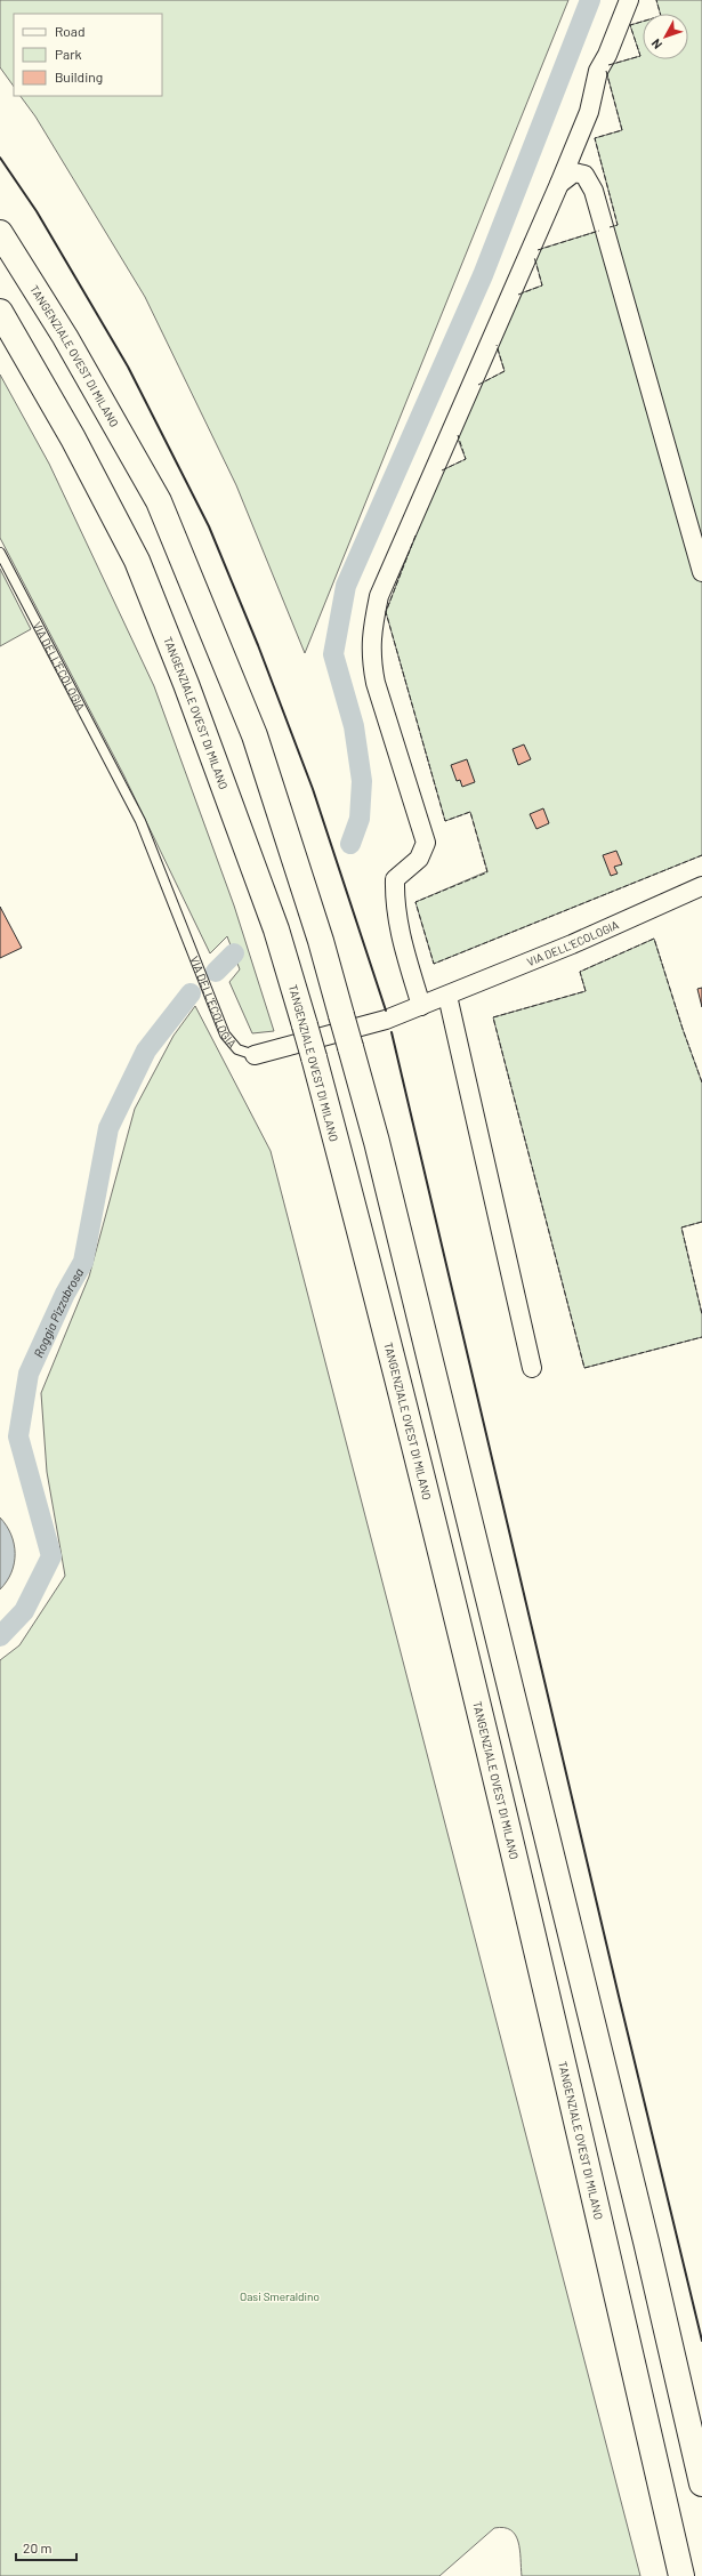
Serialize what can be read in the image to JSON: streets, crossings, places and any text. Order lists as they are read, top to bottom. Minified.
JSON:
{"streets":{"highway":["TANGENZIALE OVEST DI MILANO"],"street":["VIA DELL'ECOLOGIA"]},"water":["Roggia Pizzabrosa"],"parks":["Oasi Smeraldino"],"legend":["Road","Park","Building"],"scale_bar":"20 m","north":"bottom left"}
